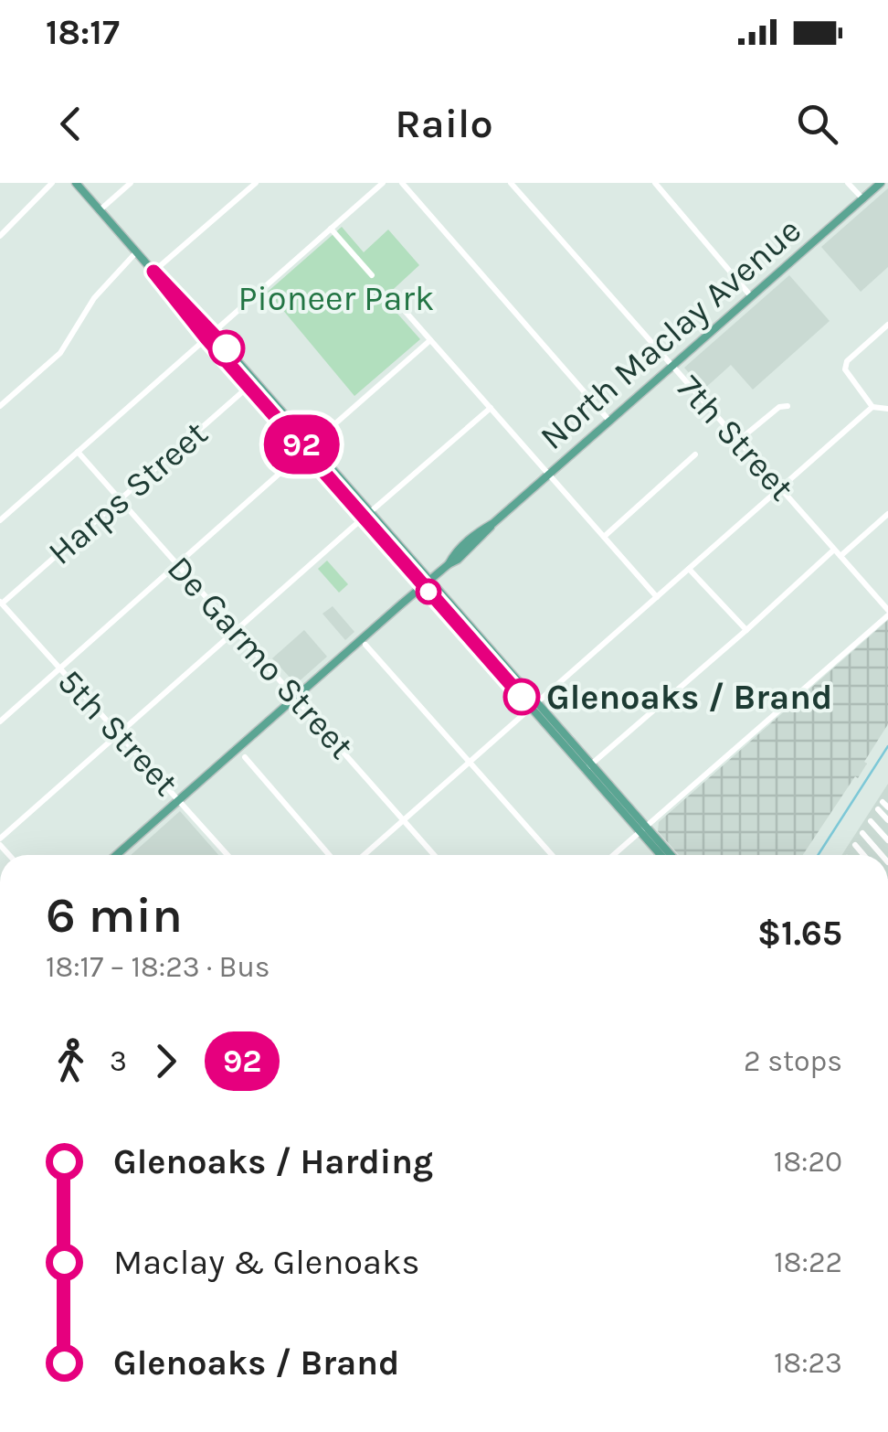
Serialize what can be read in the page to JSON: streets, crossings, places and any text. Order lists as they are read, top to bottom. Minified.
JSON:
{"streets":{"main road":["North Maclay Avenue"],"street":["7th Street","Harps Street","De Garmo Street","5th Street"]},"crossings":[["North Maclay Avenue","7th Street"],["North Maclay Avenue","De Garmo Street"],["North Maclay Avenue","5th Street"],["Harps Street","De Garmo Street"],["Harps Street","5th Street"]],"parks":["Pioneer Park"],"places":["Glenoaks / Brand"],"lines":["bus line 92"],"page":{"status":"18:17","header":"Railo","on_map":"92","heading":["6 min","18:17 – 18:23 · Bus","$1.65"],"legs":["3","92","2 stops"],"list":[{"name":"Glenoaks / Harding","value":"18:20"},{"name":"Maclay & Glenoaks","value":"18:22"},{"name":"Glenoaks / Brand","value":"18:23"}]}}
